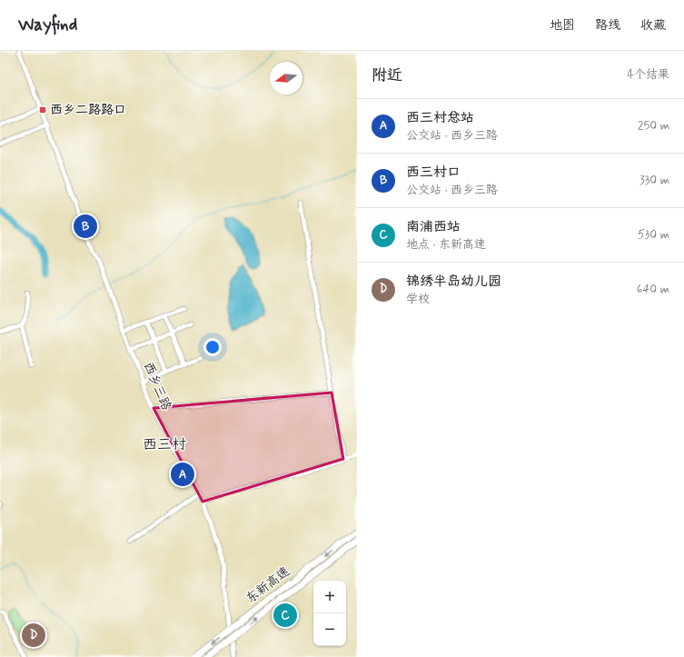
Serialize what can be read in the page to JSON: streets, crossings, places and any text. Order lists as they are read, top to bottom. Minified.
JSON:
{"streets":{"highway":["东新高速"],"street":["西乡三路"]},"districts":["西三村"],"places":{"transit":["西乡二路路口"]},"north":"left","page":{"header":"Wayfind","nav":["地图","路线","收藏"],"heading":["附近","4个结果"],"list":[{"mark":"A","name":"西三村总站","note":"公交站 · 西乡三路","value":"250 m"},{"mark":"B","name":"西三村口","note":"公交站 · 西乡三路","value":"330 m"},{"mark":"C","name":"南浦西站","note":"地点 · 东新高速","value":"530 m"},{"mark":"D","name":"锦绣半岛幼儿园","note":"学校","value":"640 m"}],"pins":["B","A","C","D"],"map_buttons":["+","−"]}}
